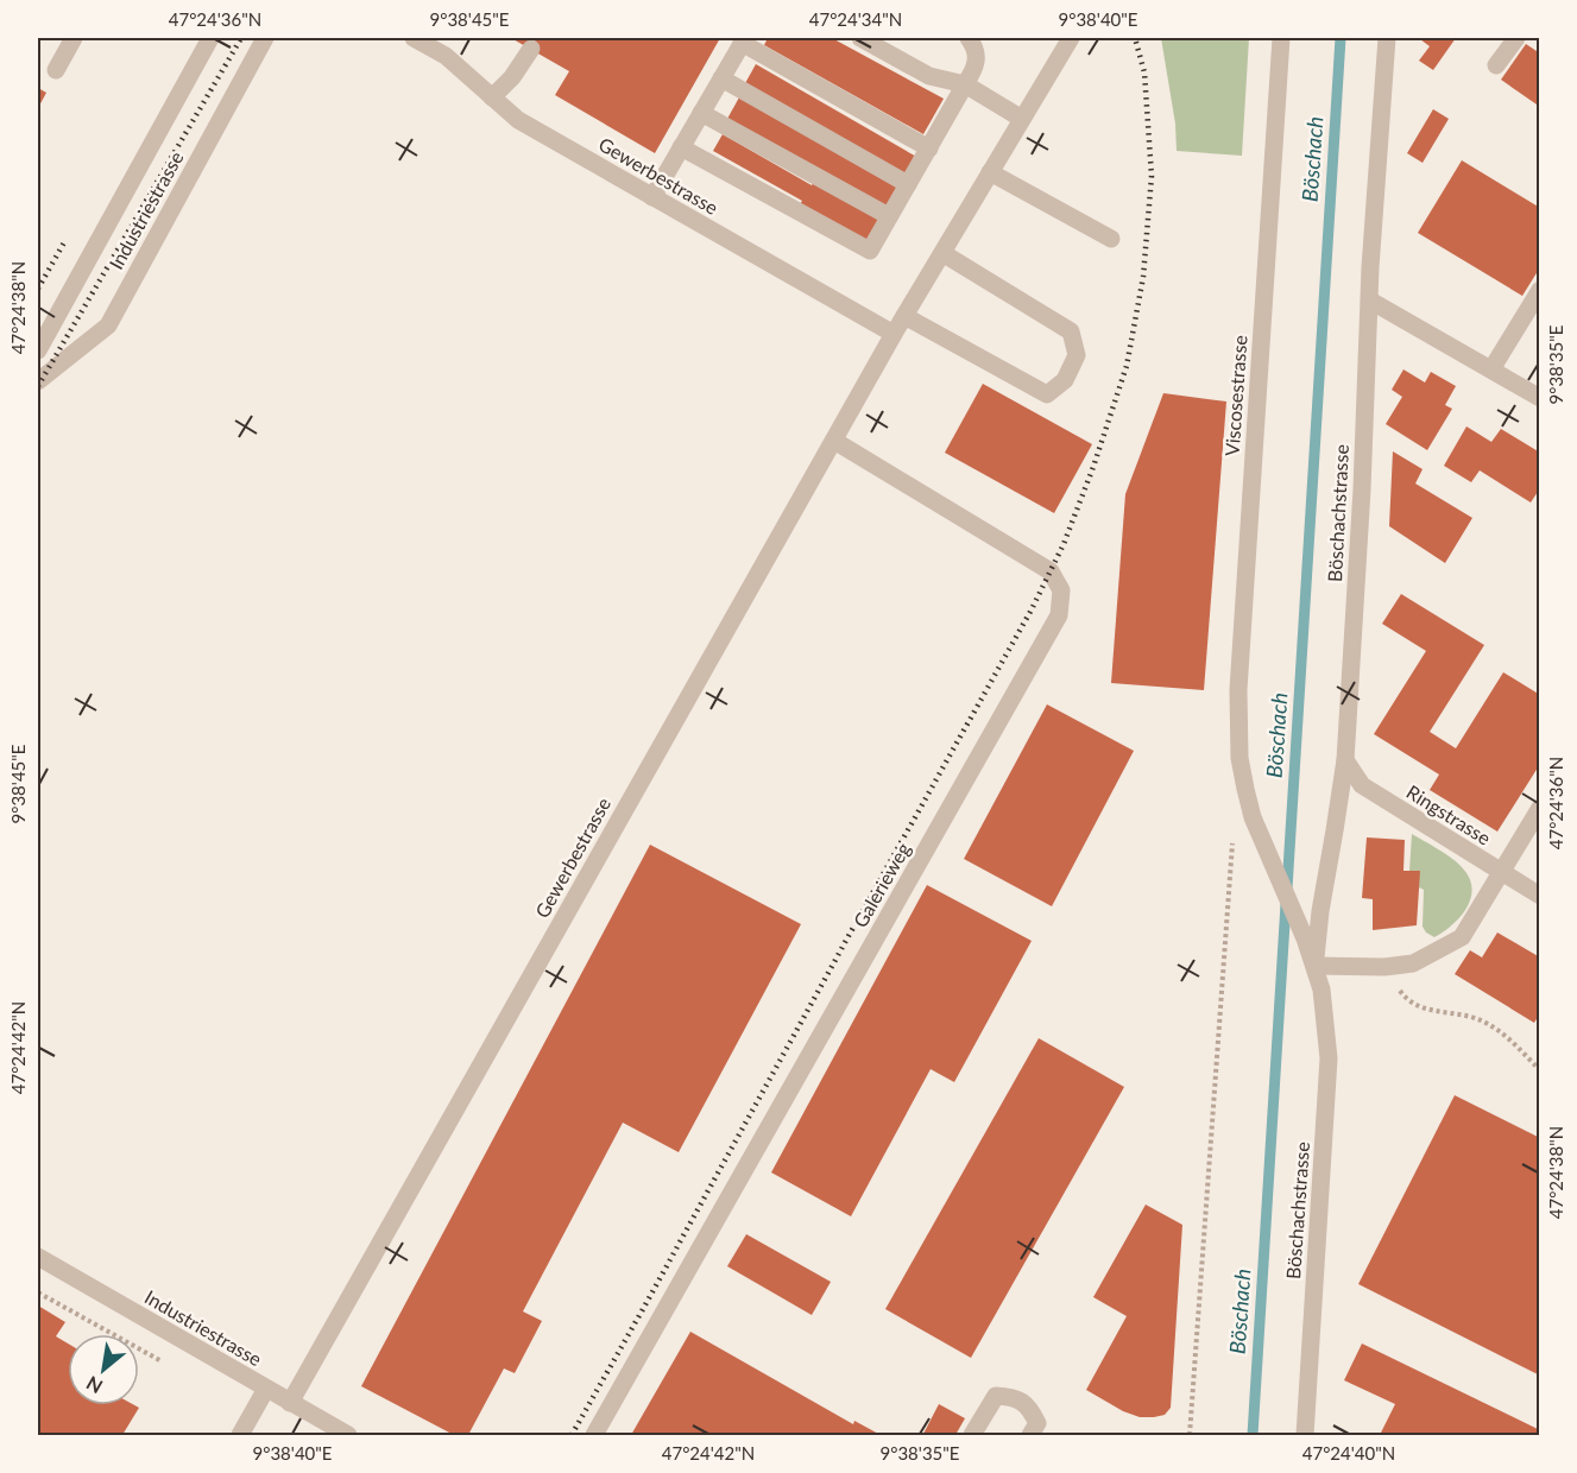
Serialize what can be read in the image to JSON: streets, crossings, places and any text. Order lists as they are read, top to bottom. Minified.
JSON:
{"streets":{"street":["Gewerbestrasse","Industriestrasse","Viscosestrasse","Böschachstrasse","Ringstrasse","Galerieweg"]},"crossings":[["Gewerbestrasse","Industriestrasse"],["Gewerbestrasse","Galerieweg"],["Viscosestrasse","Böschachstrasse"],["Böschachstrasse","Ringstrasse"]],"water":["Böschach"],"north":"bottom left","coordinates":["47°24'36\"N","9°38'45\"E","47°24'34\"N","9°38'40\"E","47°24'38\"N","9°38'35\"E","47°24'42\"N","47°24'40\"N"]}
